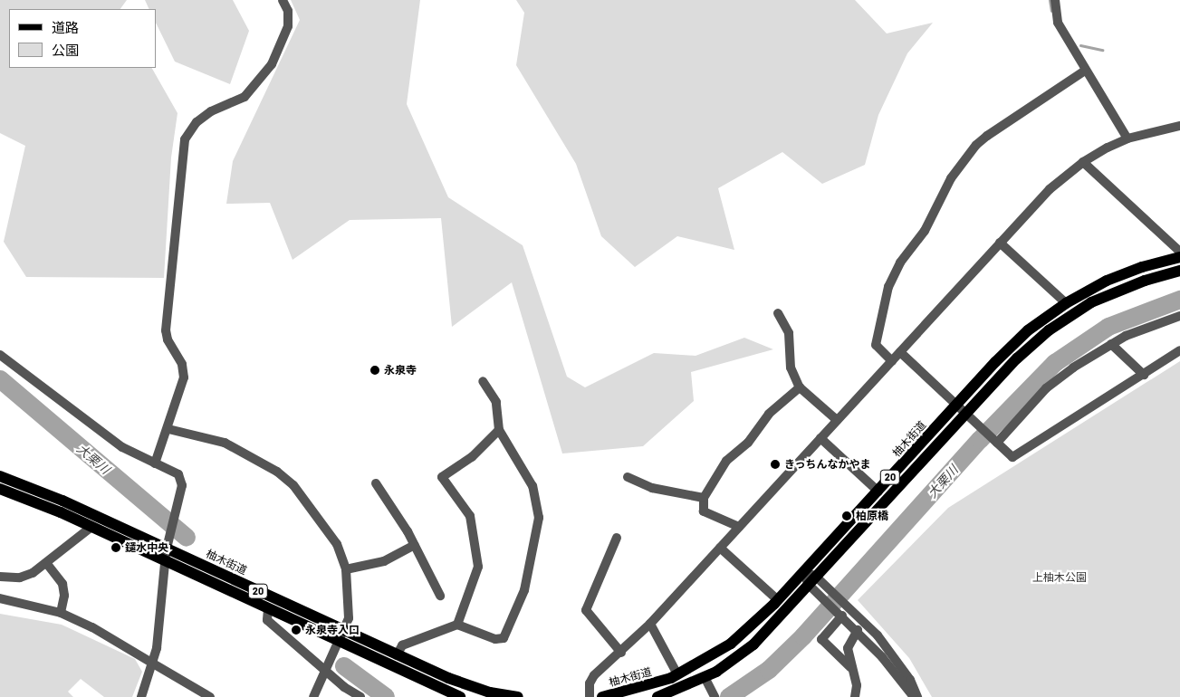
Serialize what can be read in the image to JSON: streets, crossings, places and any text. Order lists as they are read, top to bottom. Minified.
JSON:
{"streets":{"main road":["柚木街道","20"]},"water":["大栗川"],"parks":["上柚木公園"],"places":["永泉寺","きっちんなかやま","柏原橋","鑓水中央","永泉寺入口"],"legend":["道路","公園"]}
